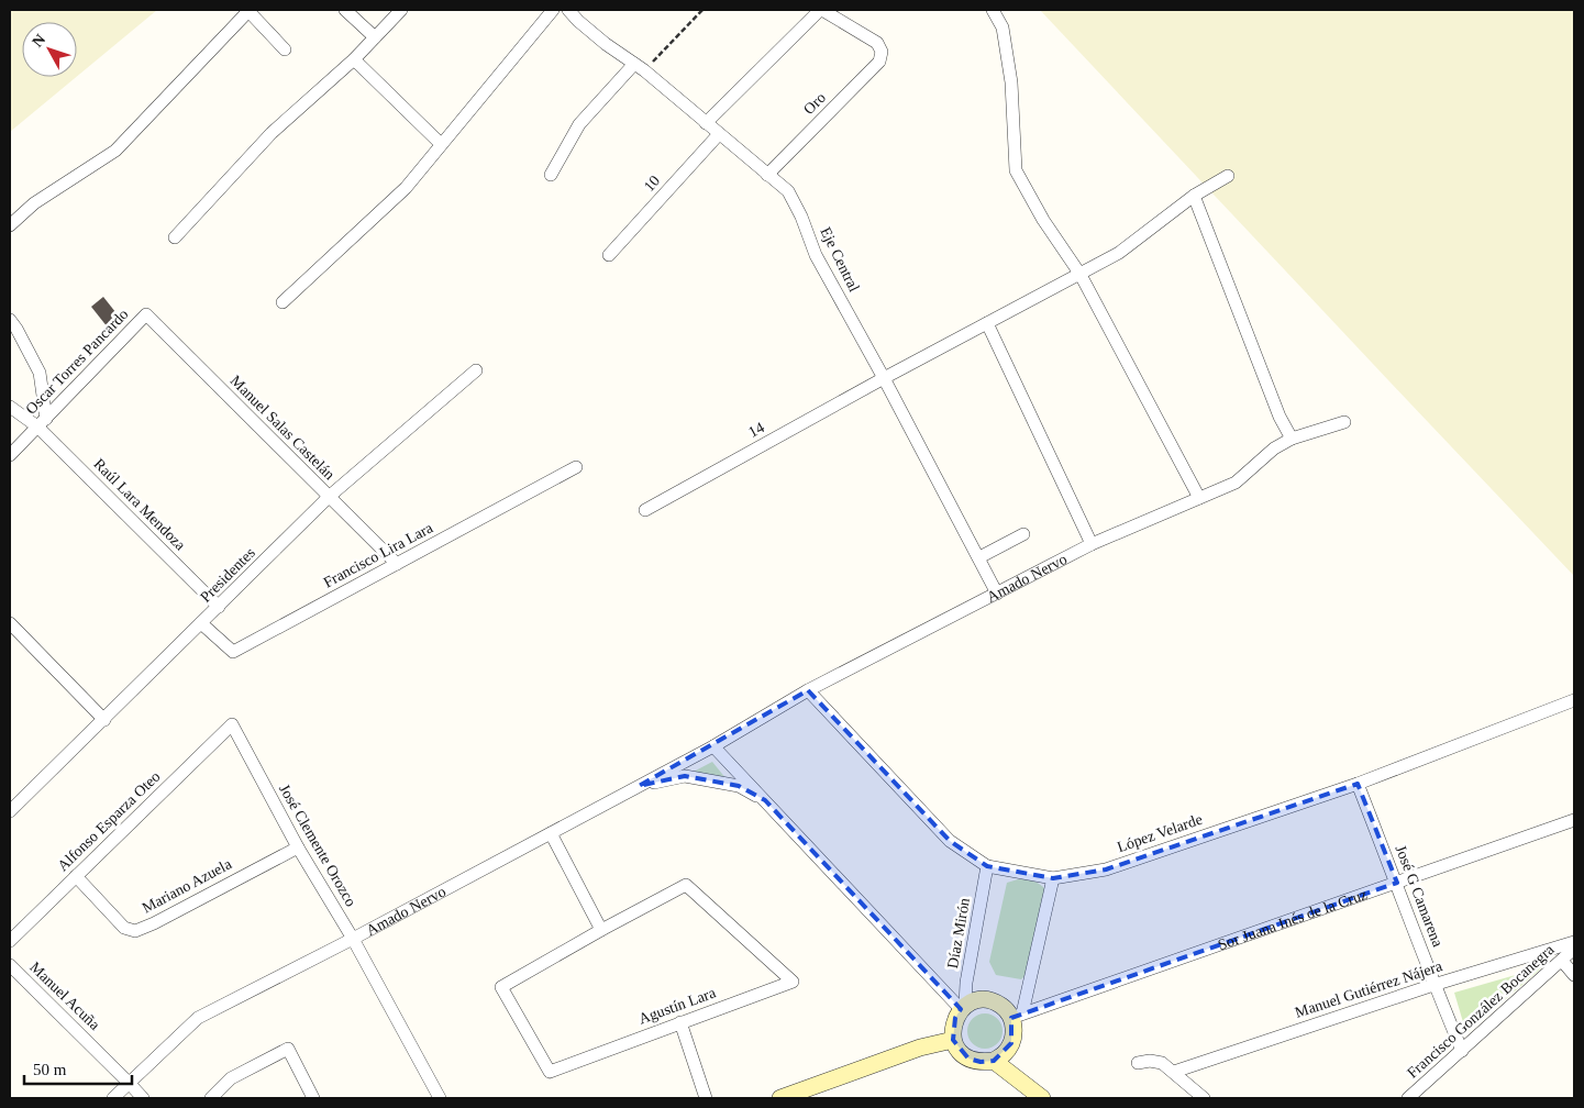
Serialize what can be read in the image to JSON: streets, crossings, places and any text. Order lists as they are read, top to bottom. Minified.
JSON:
{"streets":{"street":["Oro","10","Eje Central","Oscar Torres Pancardo","Manuel Salas Castelán","14","Raúl Lara Mendoza","Francisco Lira Lara","Presidentes","Amado Nervo","Alfonso Esparza Oteo","López Velarde","José Clemente Orozco","Mariano Azuela","José G Camarena","Sor Juana Inés de la Cruz","Díaz Mirón","Manuel Gutiérrez Nájera","Manuel Acuña","Agustín Lara","Francisco González Bocanegra"]},"crossings":[["Oro","Eje Central"],["10","Eje Central"],["Eje Central","14"],["Eje Central","Amado Nervo"],["Oscar Torres Pancardo","Manuel Salas Castelán"],["Oscar Torres Pancardo","Raúl Lara Mendoza"],["Manuel Salas Castelán","Francisco Lira Lara"],["Manuel Salas Castelán","Presidentes"],["Raúl Lara Mendoza","Presidentes"],["Francisco Lira Lara","Presidentes"],["Amado Nervo","López Velarde"],["Amado Nervo","José Clemente Orozco"],["Amado Nervo","Manuel Acuña"],["Alfonso Esparza Oteo","José Clemente Orozco"],["Alfonso Esparza Oteo","Mariano Azuela"],["López Velarde","José G Camarena"],["López Velarde","Díaz Mirón"],["José Clemente Orozco","Mariano Azuela"],["José G Camarena","Sor Juana Inés de la Cruz"],["José G Camarena","Manuel Gutiérrez Nájera"],["José G Camarena","Francisco González Bocanegra"],["Sor Juana Inés de la Cruz","Díaz Mirón"]],"scale_bar":"50 m","north":"top left"}
